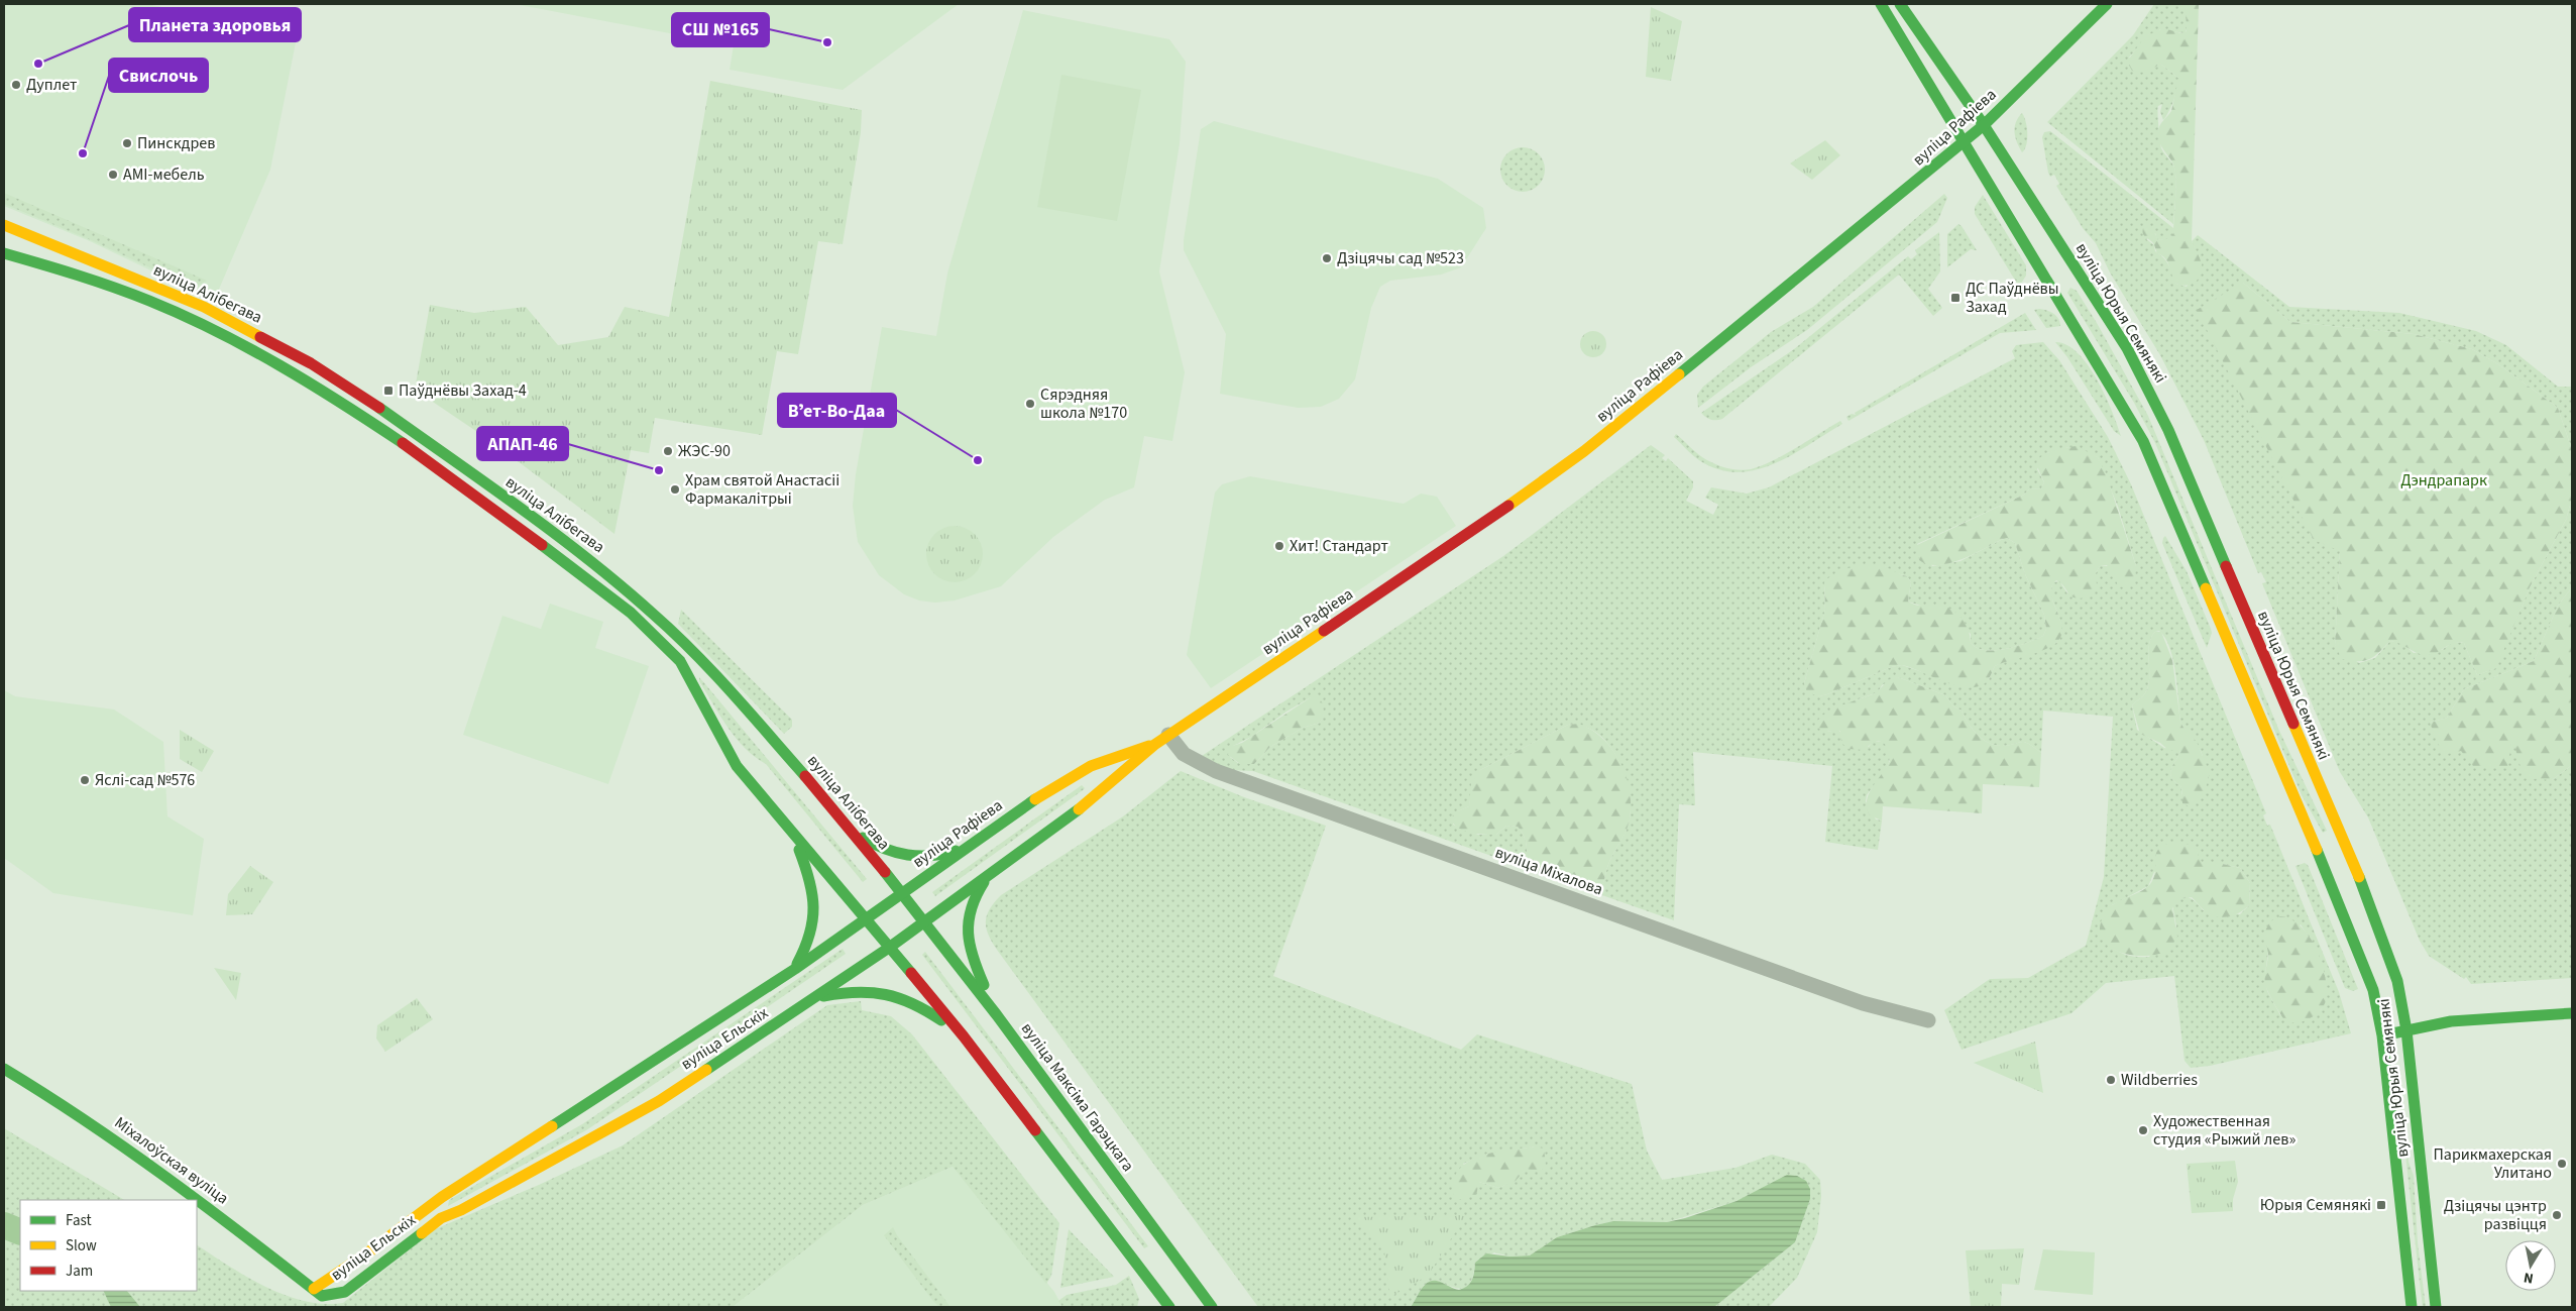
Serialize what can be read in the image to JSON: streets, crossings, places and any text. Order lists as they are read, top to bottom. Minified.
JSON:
{"streets":{"main road":["вуліца Рафіева","вуліца Алібегава","вуліца Юрыя Семянякі","вуліца Ельскіх","вуліца Максіма Гарэцкага","Міхалоўская вуліца"],"street":["вуліца Міхалова"]},"crossings":[["вуліца Рафіева","вуліца Алібегава"],["вуліца Рафіева","вуліца Юрыя Семянякі"],["вуліца Рафіева","вуліца Міхалова"],["вуліца Рафіева","вуліца Ельскіх"],["вуліца Рафіева","вуліца Максіма Гарэцкага"],["вуліца Алібегава","вуліца Ельскіх"],["вуліца Алібегава","вуліца Максіма Гарэцкага"],["вуліца Ельскіх","Міхалоўская вуліца"]],"parks":["Дэндрапарк"],"places":{"other":["СШ №165","Планета здоровья","Дуплет","Пинскдрев","Свислочь","АМI-мебель","Дзіцячы сад №523","Сярэдняя школа №170","ЖЭС-90","Вʼет-Во-Даа","АПАП-46","Храм святой Анастасіі Фармакалітрыі","Хит! Стандарт","Яслі-сад №576","Wildberries","Художественная студия «Рыжий лев»","Парикмахерская Улитано","Дзіцячы цэнтр развіцця"],"transit":["ДС Паўднёвы Захад","Паўднёвы Захад-4","Юрыя Семянякі"]},"legend":["Fast","Slow","Jam"],"north":"bottom"}
